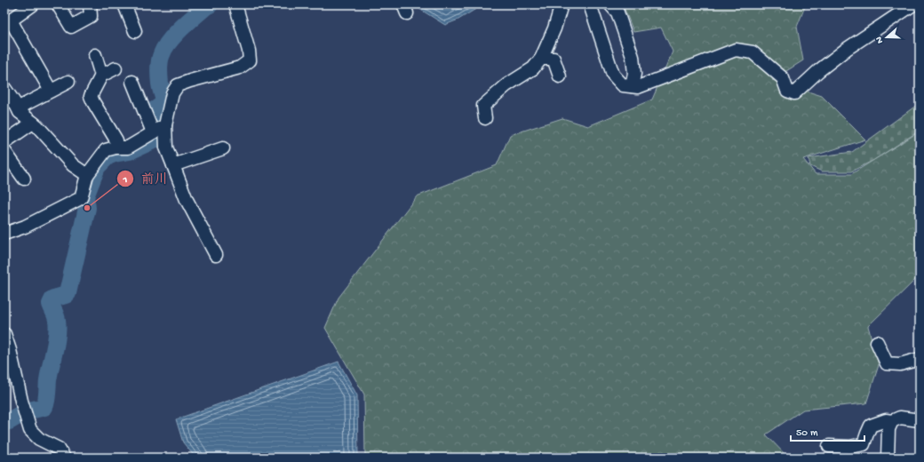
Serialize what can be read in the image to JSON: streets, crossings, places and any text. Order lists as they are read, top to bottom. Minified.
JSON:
{"places":["前川"],"scale_bar":"50 m","north":"left"}
